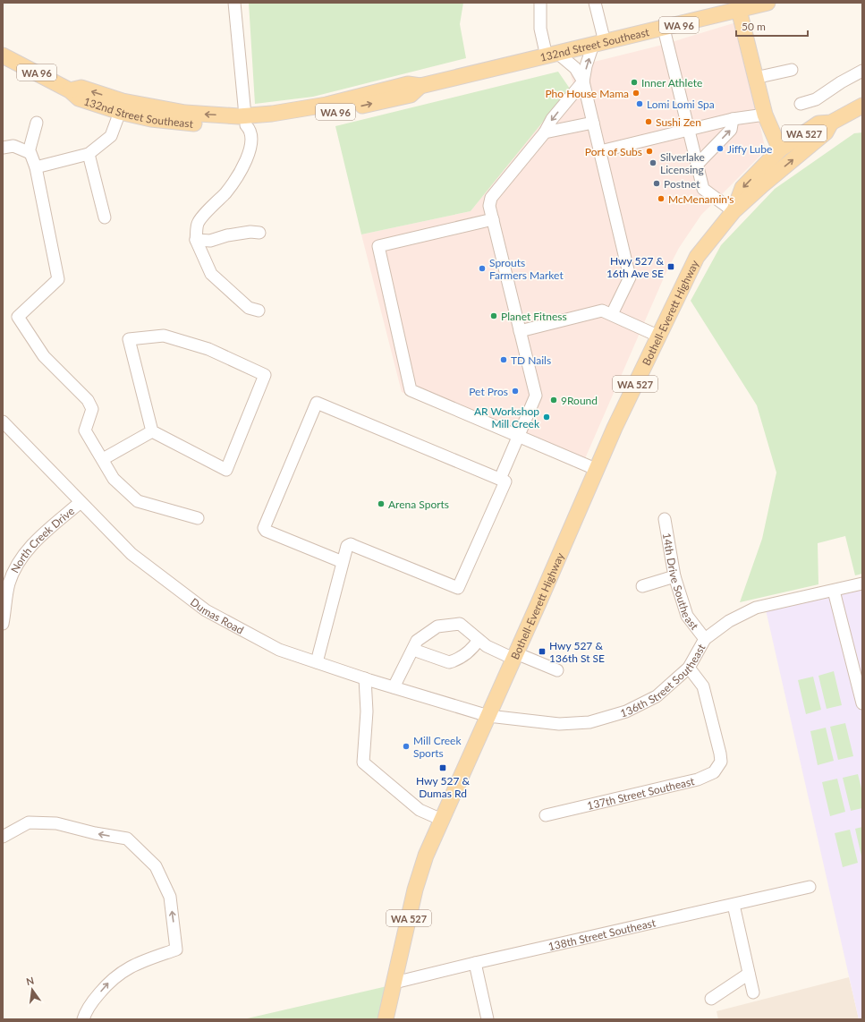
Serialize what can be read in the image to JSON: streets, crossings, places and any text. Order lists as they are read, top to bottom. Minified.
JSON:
{"streets":{"main road":["WA 96","132nd Street Southeast","WA 527","Bothell-Everett Highway"],"street":["North Creek Drive","14th Drive Southeast","Dumas Road","136th Street Southeast","137th Street Southeast","138th Street Southeast"]},"crossings":[["Bothell-Everett Highway","Dumas Road"],["Bothell-Everett Highway","136th Street Southeast"],["Bothell-Everett Highway","138th Street Southeast"],["North Creek Drive","Dumas Road"],["14th Drive Southeast","136th Street Southeast"],["Dumas Road","136th Street Southeast"],["136th Street Southeast","137th Street Southeast"]],"places":{"other":["Inner Athlete","Pho House Mama","Lomi Lomi Spa","Sushi Zen","Jiffy Lube","Port of Subs","Silverlake Licensing","Postnet","McMenamin's","Sprouts Farmers Market","Planet Fitness","TD Nails","Pet Pros","9Round","AR Workshop Mill Creek","Arena Sports","Mill Creek Sports"],"transit":["Hwy 527 & 16th Ave SE","Hwy 527 & 136th St SE","Hwy 527 & Dumas Rd"]},"scale_bar":"50 m","north":"top"}
